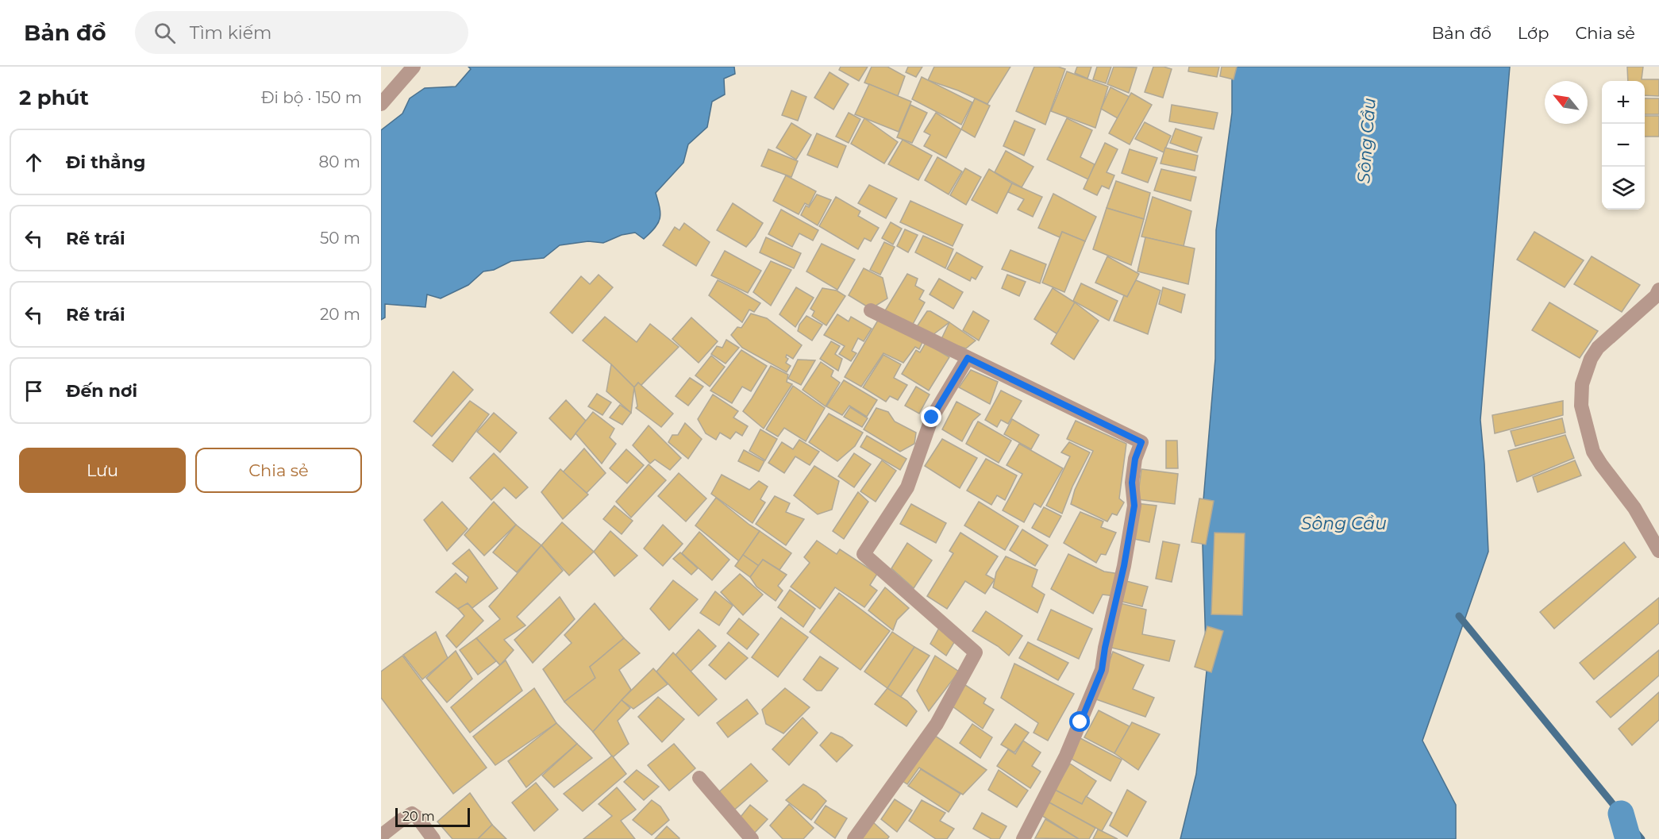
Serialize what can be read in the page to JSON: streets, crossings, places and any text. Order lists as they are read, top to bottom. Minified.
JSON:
{"water":["Sông Cầu"],"scale_bar":"20 m","north":"top left","page":{"header":"Bản đồ","search":"Tìm kiếm","nav":["Bản đồ","Lớp","Chia sẻ"],"heading":["2 phút","Đi bộ · 150 m"],"map_buttons":["+","−"],"list":[["Đi thẳng","80 m"],["Rẽ trái","50 m"],["Rẽ trái","20 m"],"Đến nơi"],"buttons":["Lưu","Chia sẻ"],"scale":"20 m"}}
